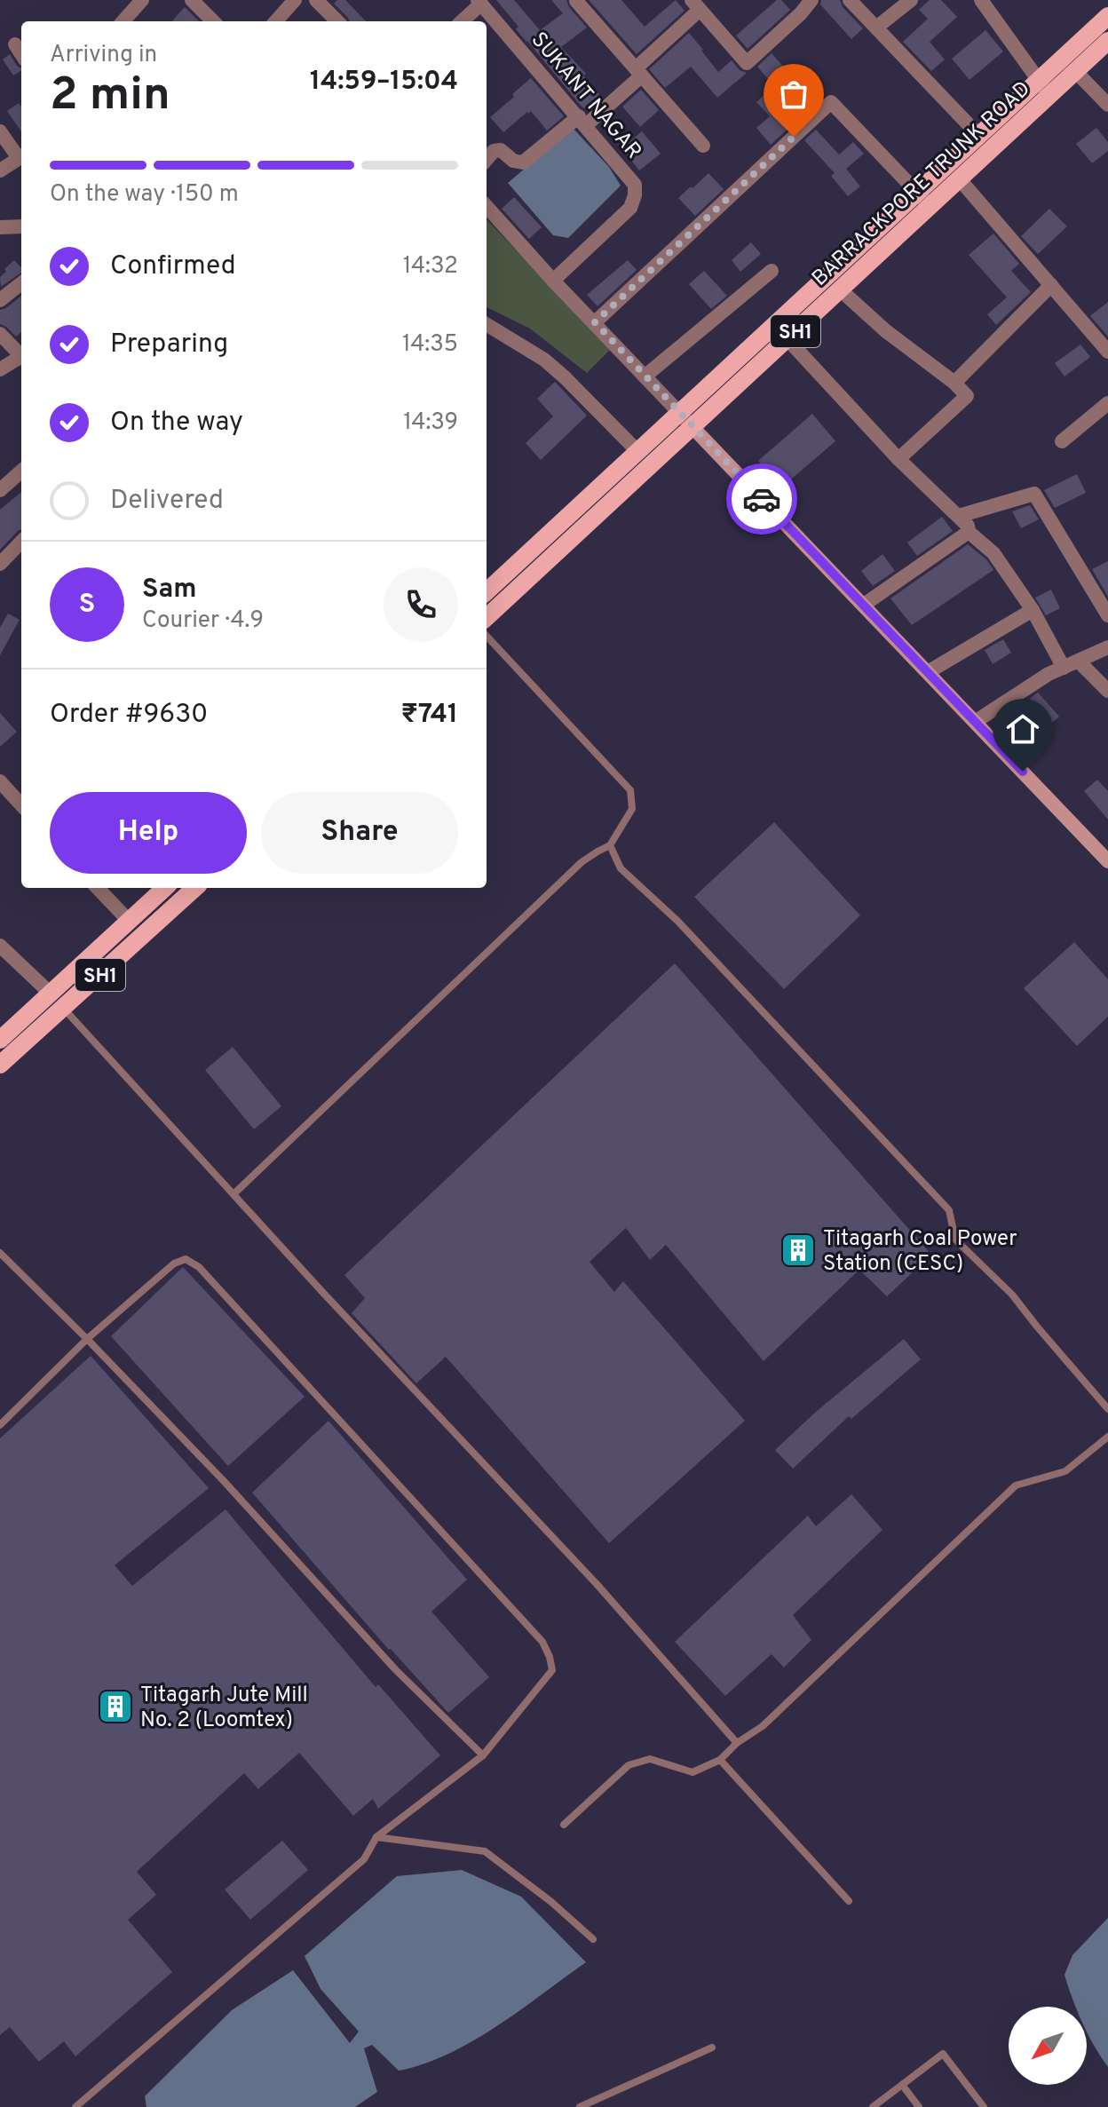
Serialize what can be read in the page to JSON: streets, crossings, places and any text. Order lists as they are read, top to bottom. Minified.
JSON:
{"streets":{"main road":["BARRACKPORE TRUNK ROAD","SH1"],"street":["SUKANT NAGAR"]},"places":{"building":["Titagarh Coal Power Station (CESC)","Titagarh Jute Mill No. 2 (Loomtex)"]},"north":"bottom left","page":{"heading":["2 min","Arriving in","14:59–15:04"],"panel":["Sam","Courier · 4.9","Order #9630","₹741"],"bar":"On the way · 150 m","list":[["Confirmed","14:32"],["Preparing","14:35"],["On the way","14:39"],"Delivered"],"round":"S","buttons":["Help","Share"]}}
